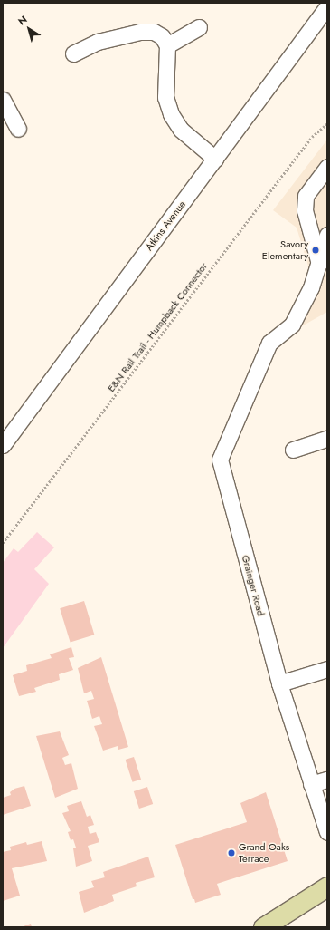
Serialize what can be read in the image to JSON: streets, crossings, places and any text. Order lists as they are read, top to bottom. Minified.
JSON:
{"streets":{"street":["Atkins Avenue","Grainger Road"],"path":["E&N Rail Trail - Humpback Connector"]},"places":["Savory Elementary","Grand Oaks Terrace"],"north":"top left"}
